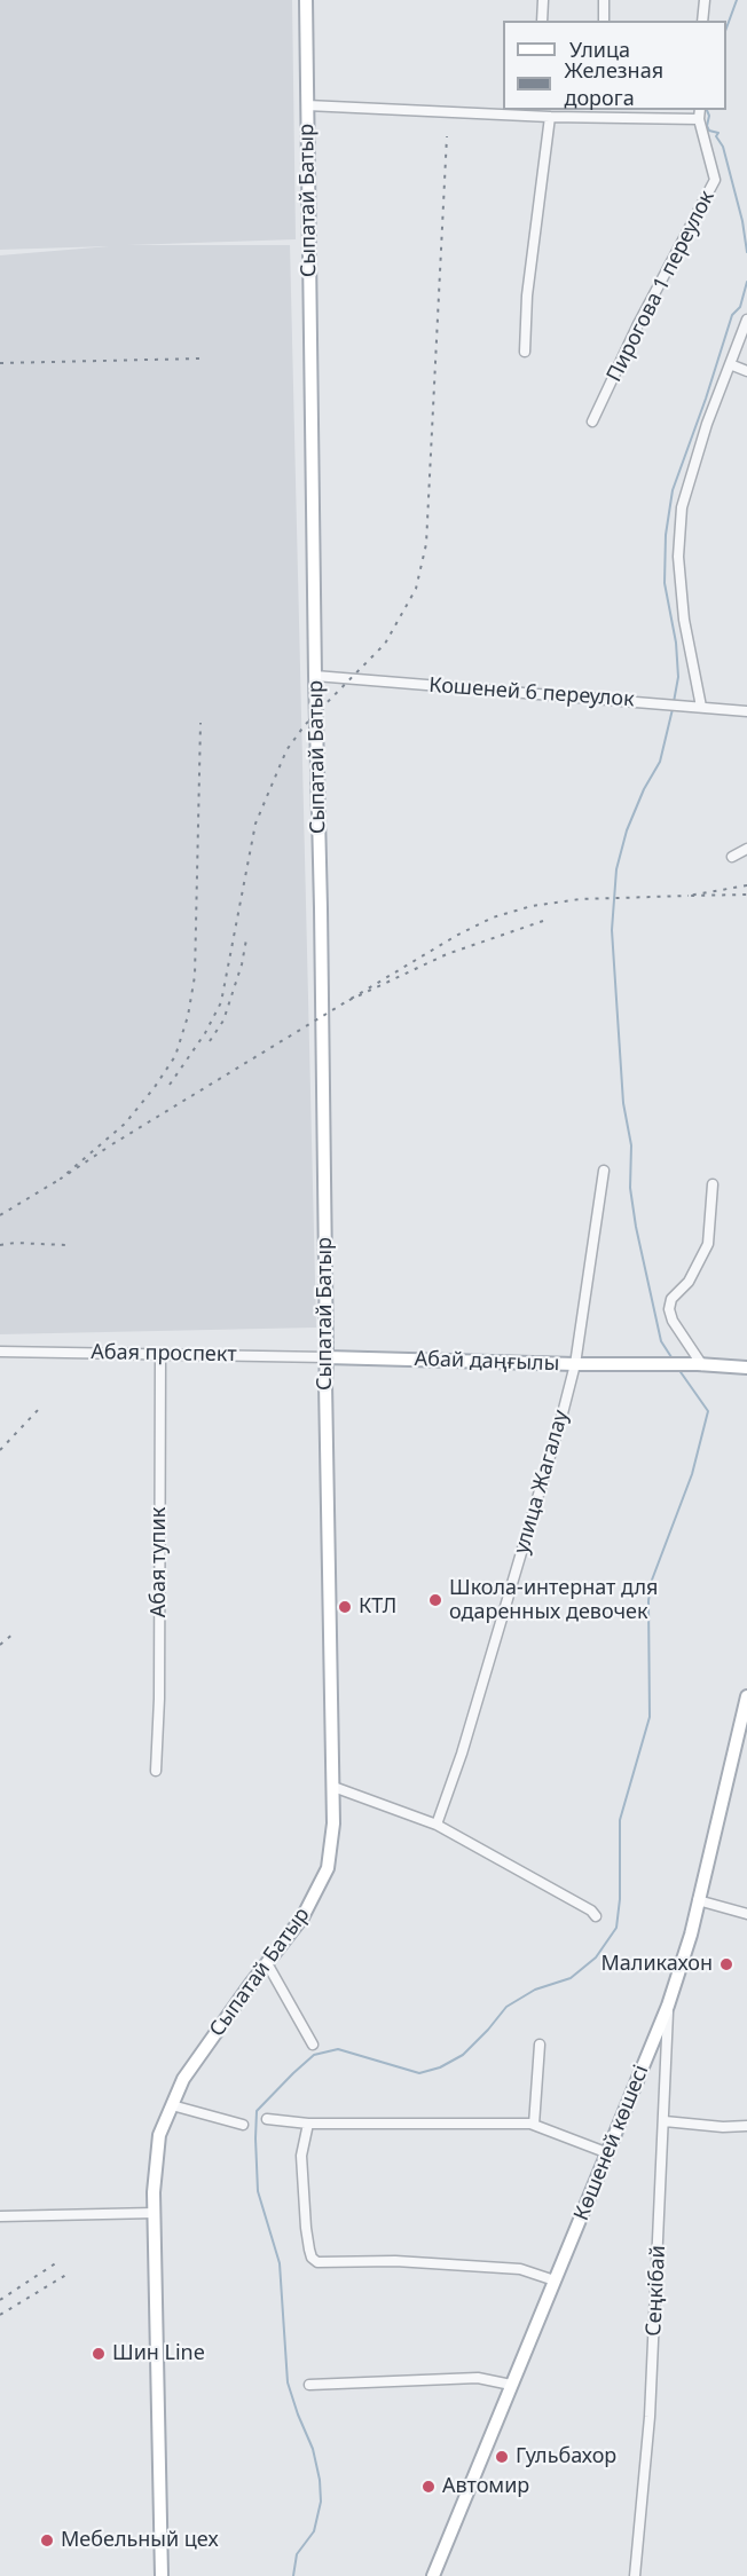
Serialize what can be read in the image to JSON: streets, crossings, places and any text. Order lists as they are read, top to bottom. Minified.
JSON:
{"streets":{"main road":["Сыпатай Батыр","Абай даңғылы","Көшеней көшесі"],"street":["Пирогова 1 переулок","Кошеней 6 переулок","Абая проспект","улица Жагалау","Абая тупик","Сеңкібай"]},"crossings":[["Сыпатай Батыр","Кошеней 6 переулок"],["Сыпатай Батыр","Абая проспект"],["Сыпатай Батыр","Абай даңғылы"],["Абая проспект","Абай даңғылы"],["Абая проспект","Абая тупик"],["Абай даңғылы","улица Жагалау"],["Көшеней көшесі","Сеңкібай"]],"places":["Школа-интернат для одаренных девочек","КТЛ","Маликахон","Шин Line","Гульбахор","Автомир","Мебельный цех"],"legend":["Улица","Железная дорога"]}
